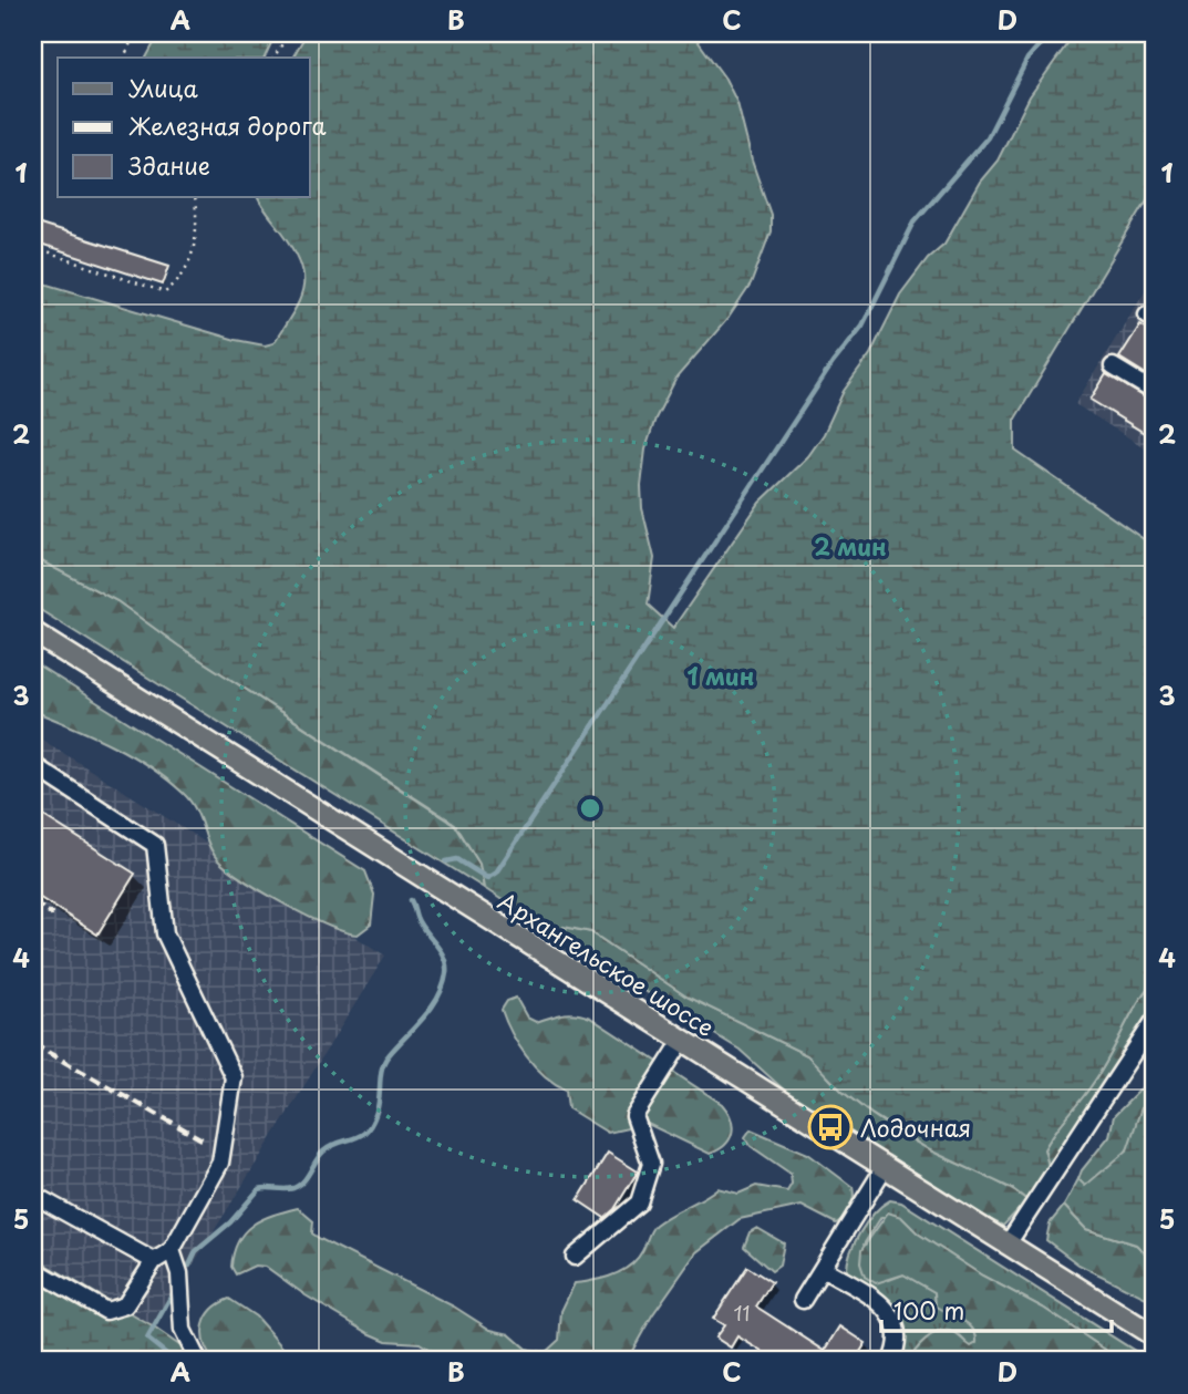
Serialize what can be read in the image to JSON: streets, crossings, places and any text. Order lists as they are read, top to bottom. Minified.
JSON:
{"streets":{"main road":["Архангельское шоссе"]},"places":{"bus stop":["Лодочная"]},"house_numbers":["11"],"legend":["Улица","Железная дорога","Здание"],"scale_bar":"100 m","grid":{"columns":["A","B","C","D"],"rows":["1","2","3","4","5"]},"rings":["2 мин","1 мин"]}
